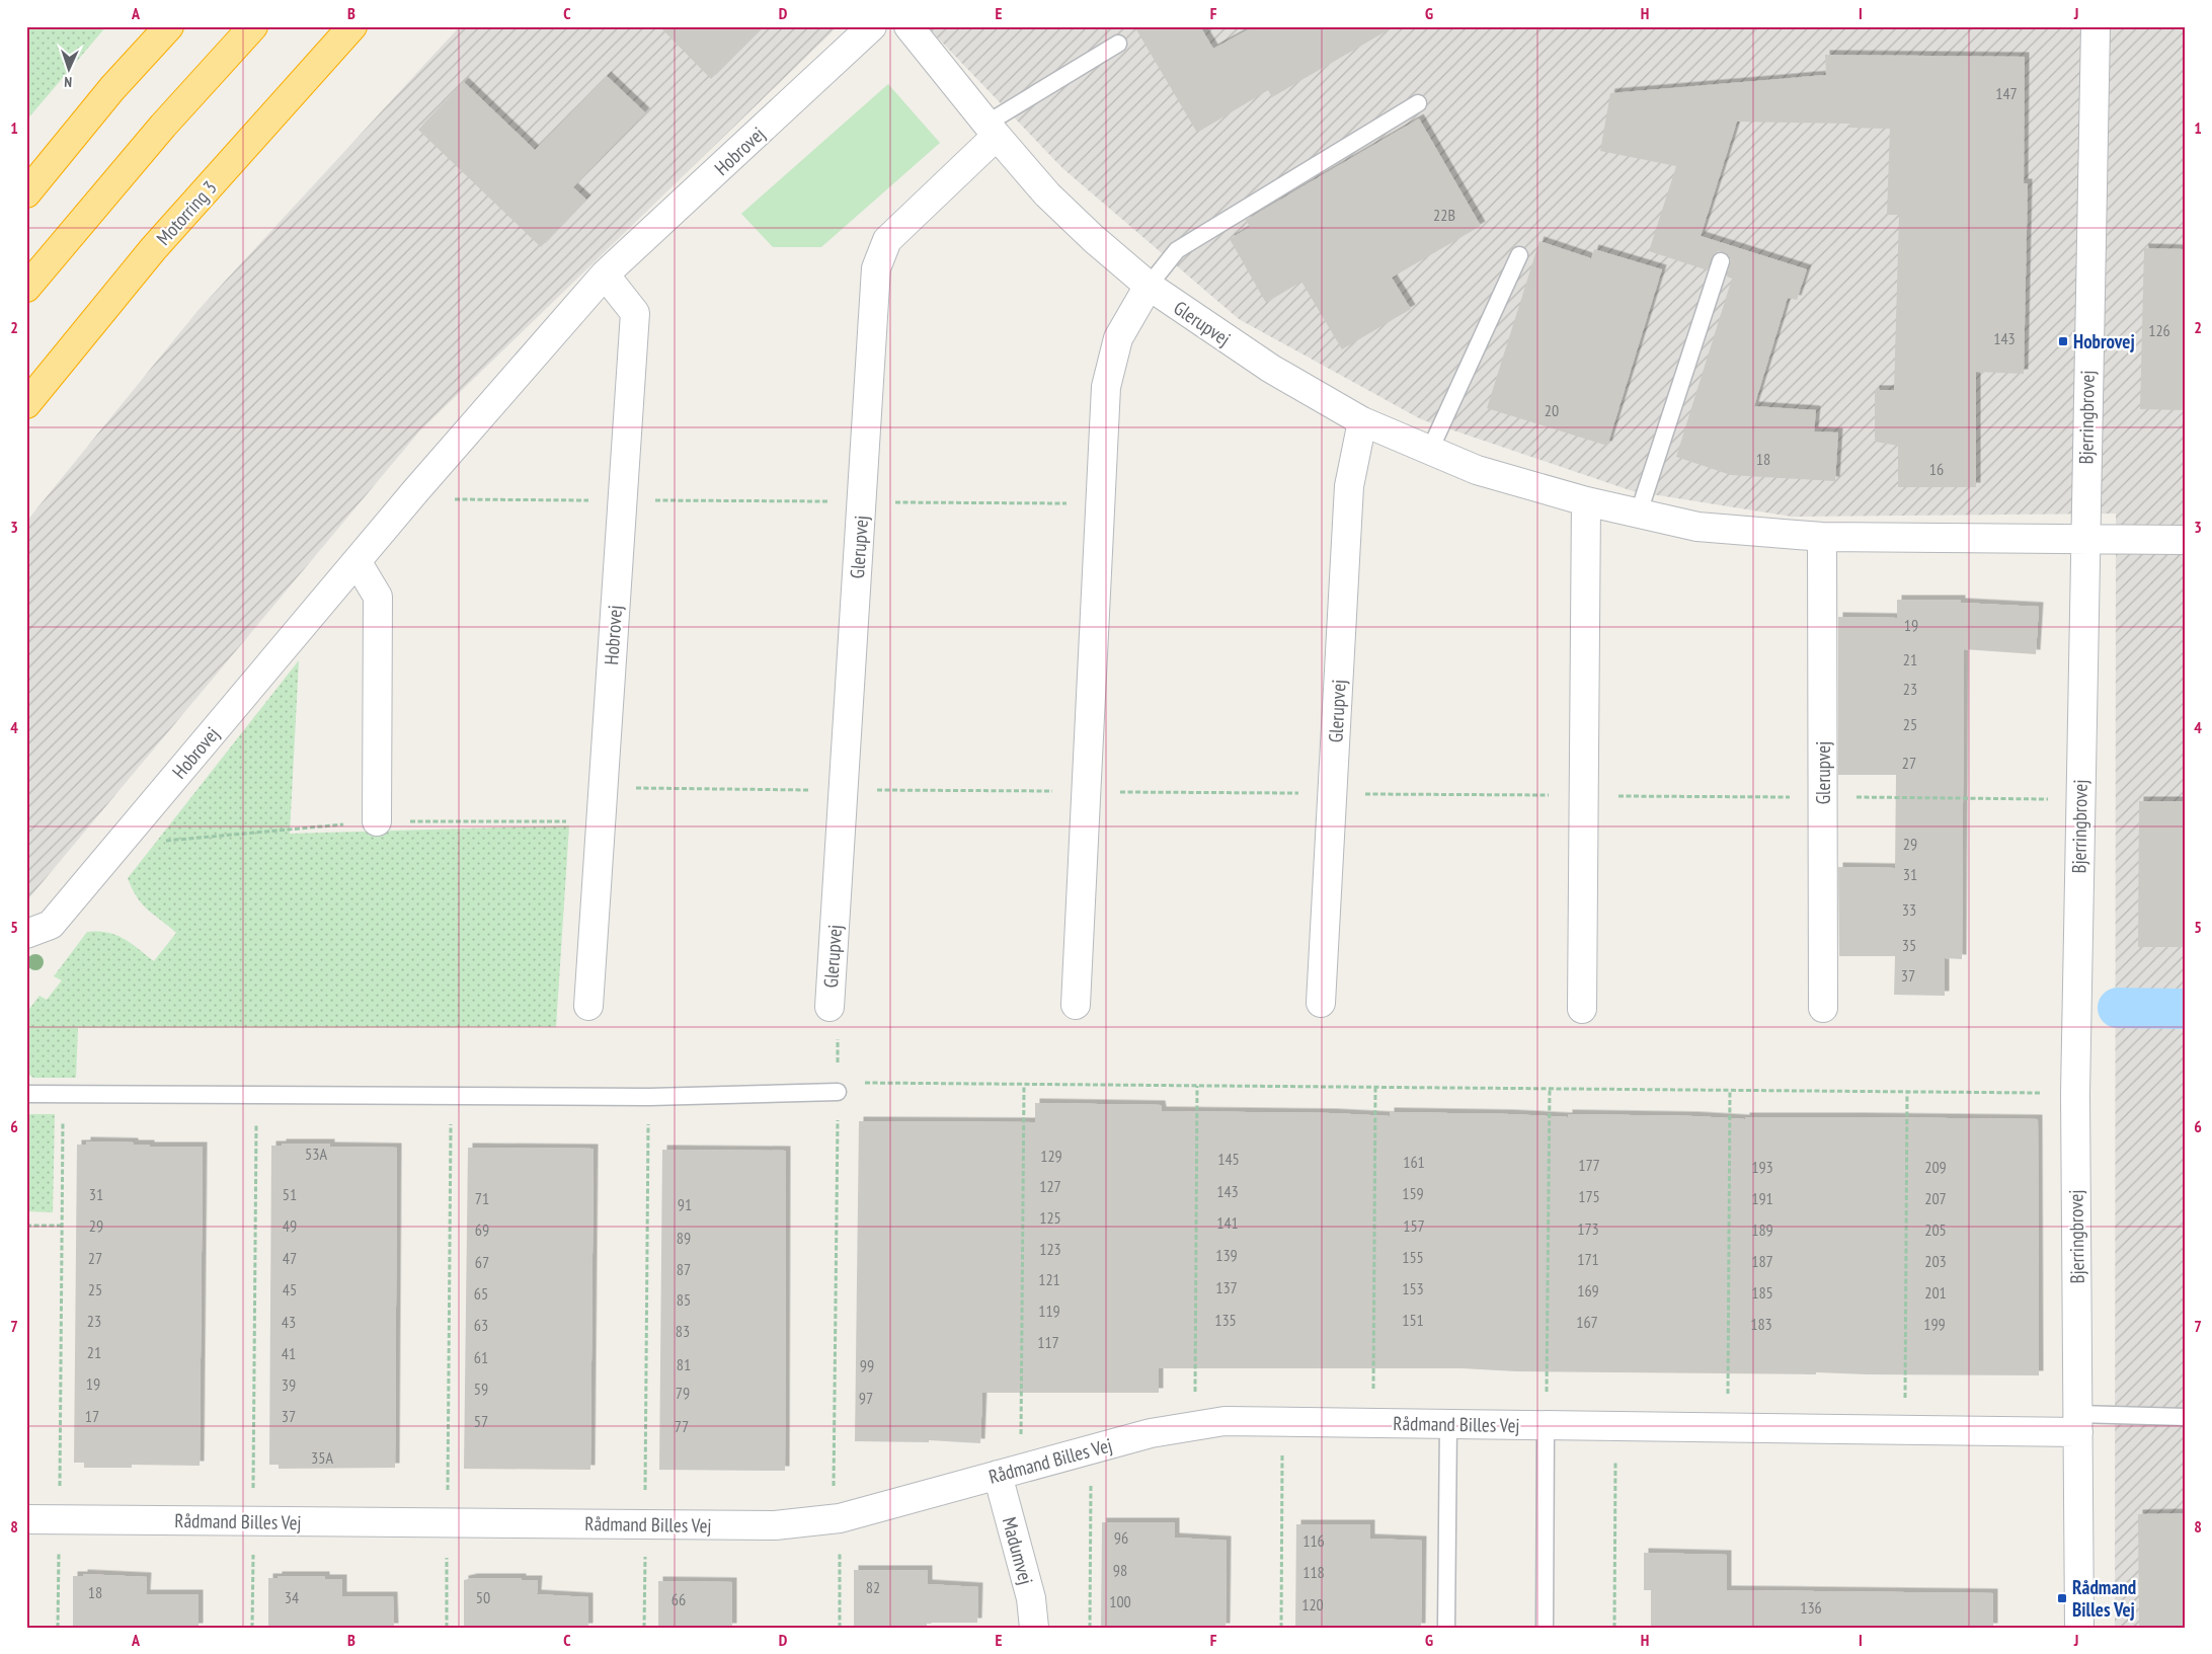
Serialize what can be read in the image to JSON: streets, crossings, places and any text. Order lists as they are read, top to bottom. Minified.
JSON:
{"streets":{"highway":["Motorring 3"],"street":["Hobrovej","Glerupvej","Bjerringbrovej","Rådmand Billes Vej","Madumvej"]},"crossings":[["Glerupvej","Bjerringbrovej"],["Bjerringbrovej","Rådmand Billes Vej"],["Rådmand Billes Vej","Madumvej"]],"places":{"transit":["Hobrovej","Rådmand Billes Vej"]},"house_numbers":["147","22B","126","143","20","18","16","19","21","23","25","27","29","31","33","35","37","53A","129","145","161","177","193","209","127","143","159","31","51","175","71","191","207","91","125","141","29","49","157","173","69","189","205","89","123","139","155","27","47","171","187","203","67","87","121","137","153","25","45","169","185","201","65","85","119","135","151","23","43","167","183","199","63","83","117","21","41","61","81","99","19","39","59","79","97","17","37","57","77","35A","96","116","98","118","82","18","34","50","66","100","120","136"],"north":"bottom","grid":{"columns":["A","B","C","D","E","F","G","H","I","J"],"rows":["1","2","3","4","5","6","7","8"]}}
